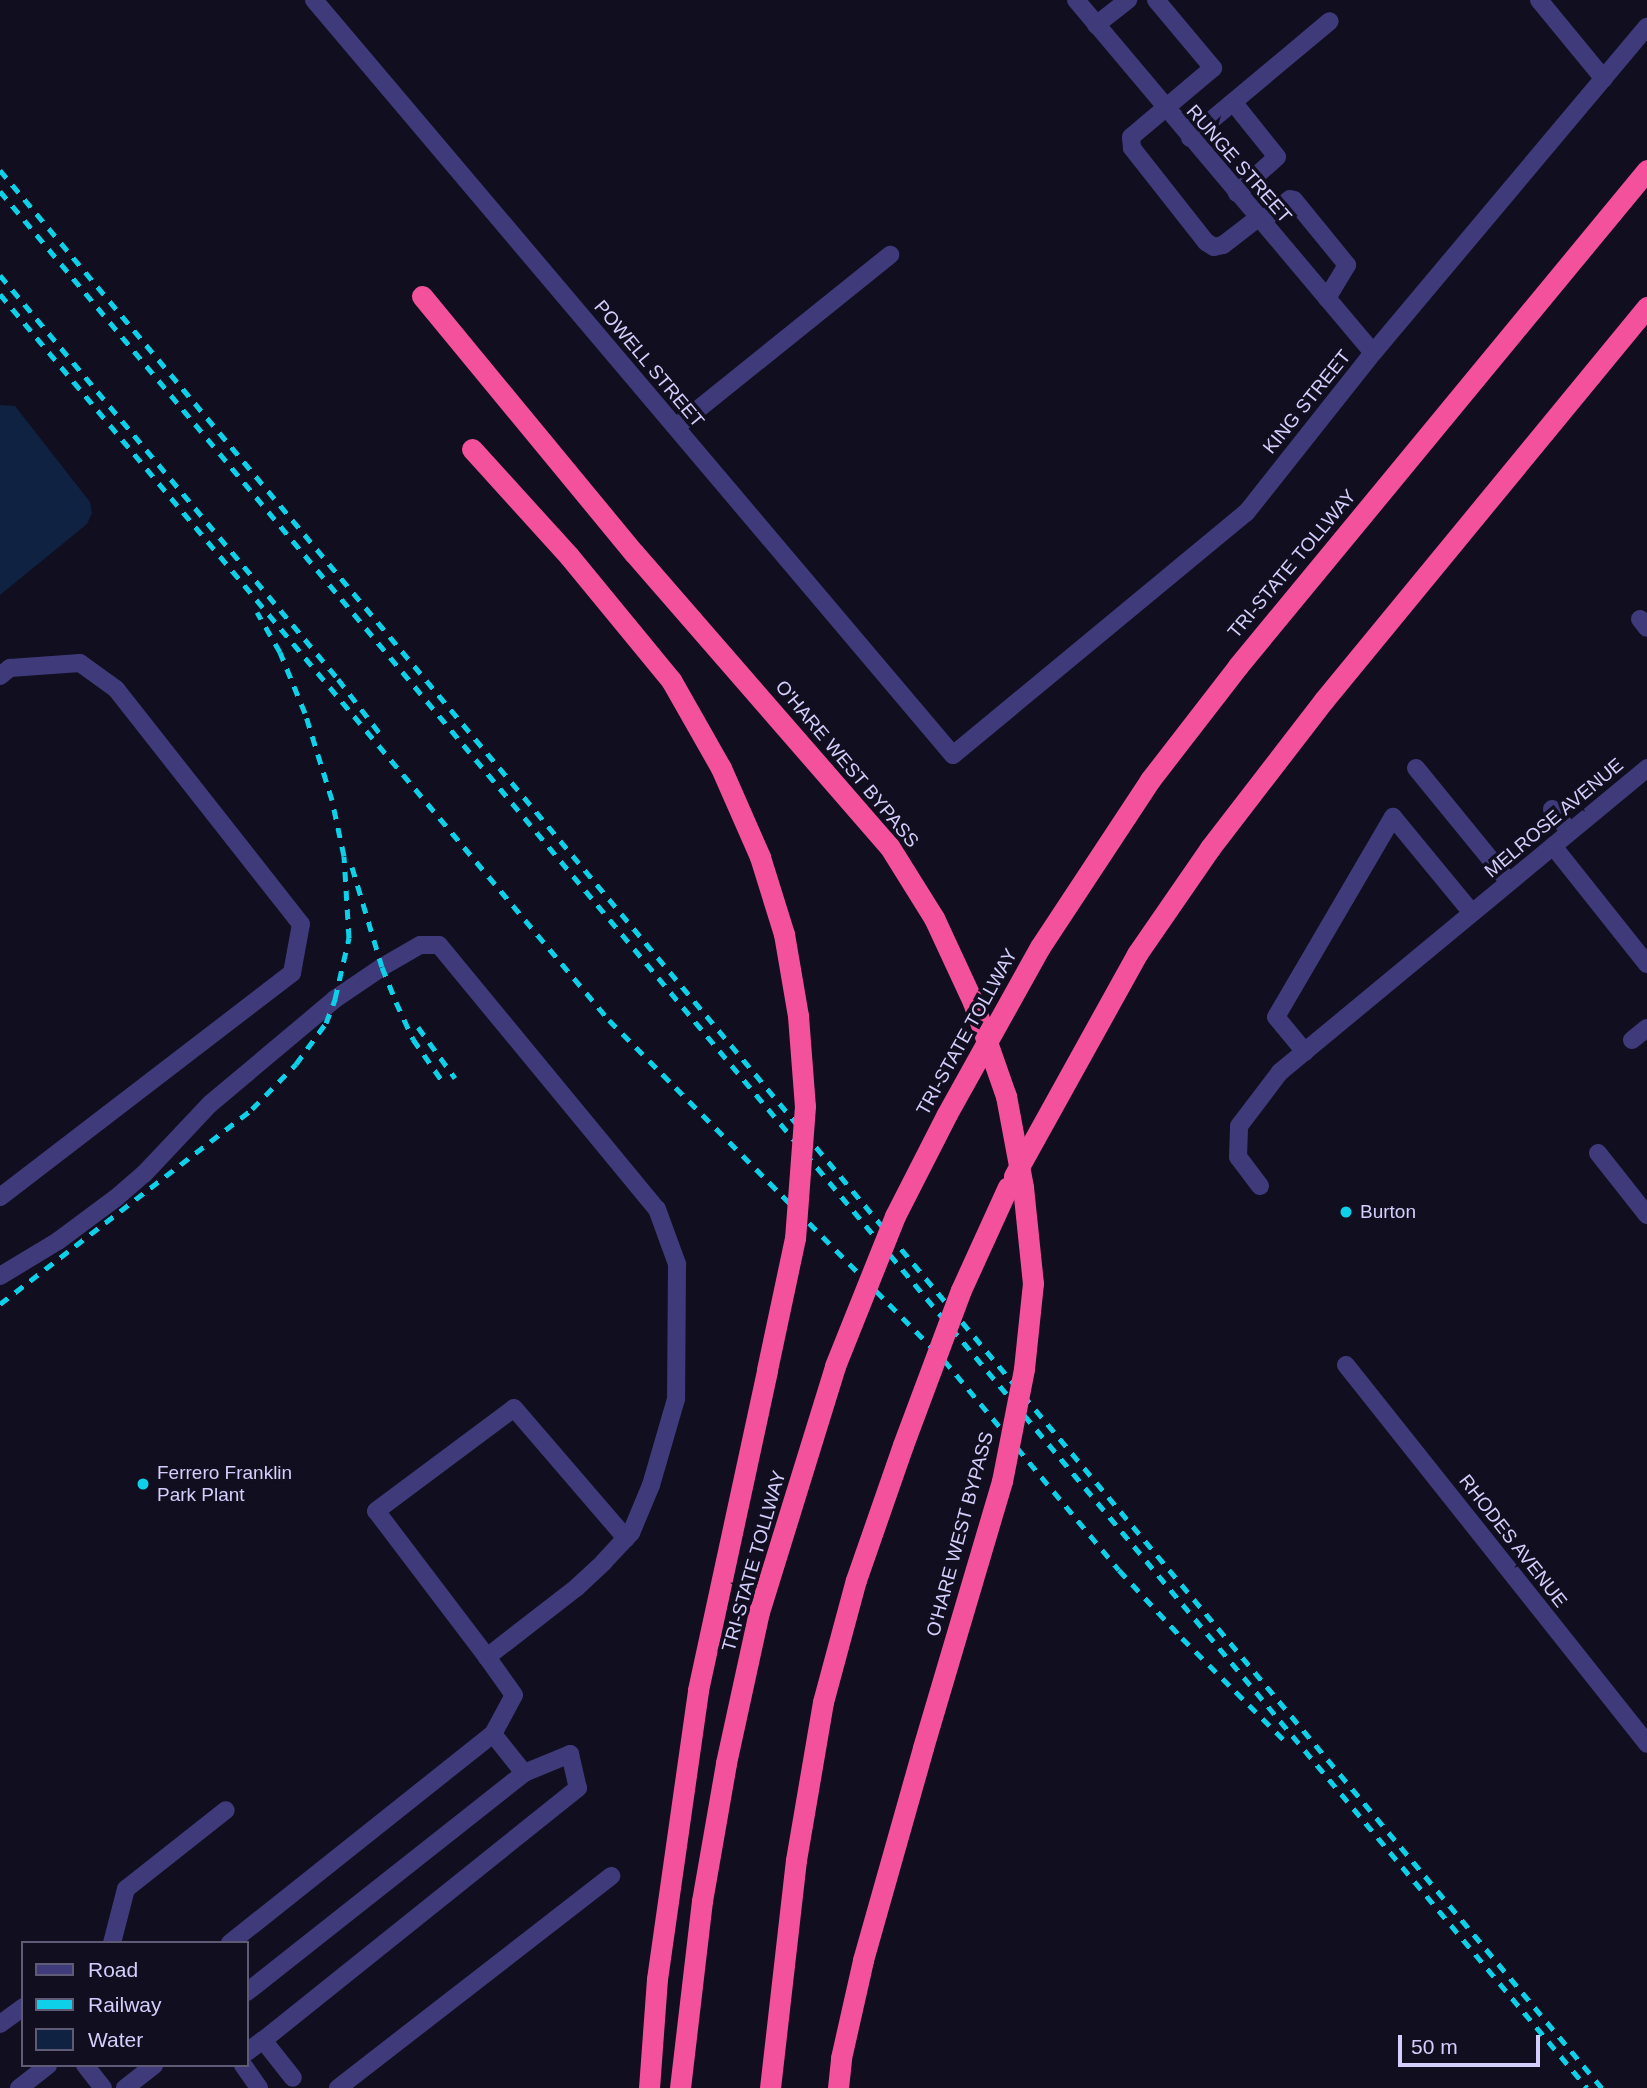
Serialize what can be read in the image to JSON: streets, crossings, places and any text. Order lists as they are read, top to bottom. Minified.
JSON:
{"streets":{"highway":["TRI-STATE TOLLWAY","O'HARE WEST BYPASS"],"street":["RUNGE STREET","POWELL STREET","KING STREET","MELROSE AVENUE","RHODES AVENUE"]},"crossings":[["RUNGE STREET","KING STREET"],["POWELL STREET","KING STREET"]],"places":["Burton","Ferrero Franklin Park Plant"],"legend":["Road","Railway","Water"],"scale_bar":"50 m"}
